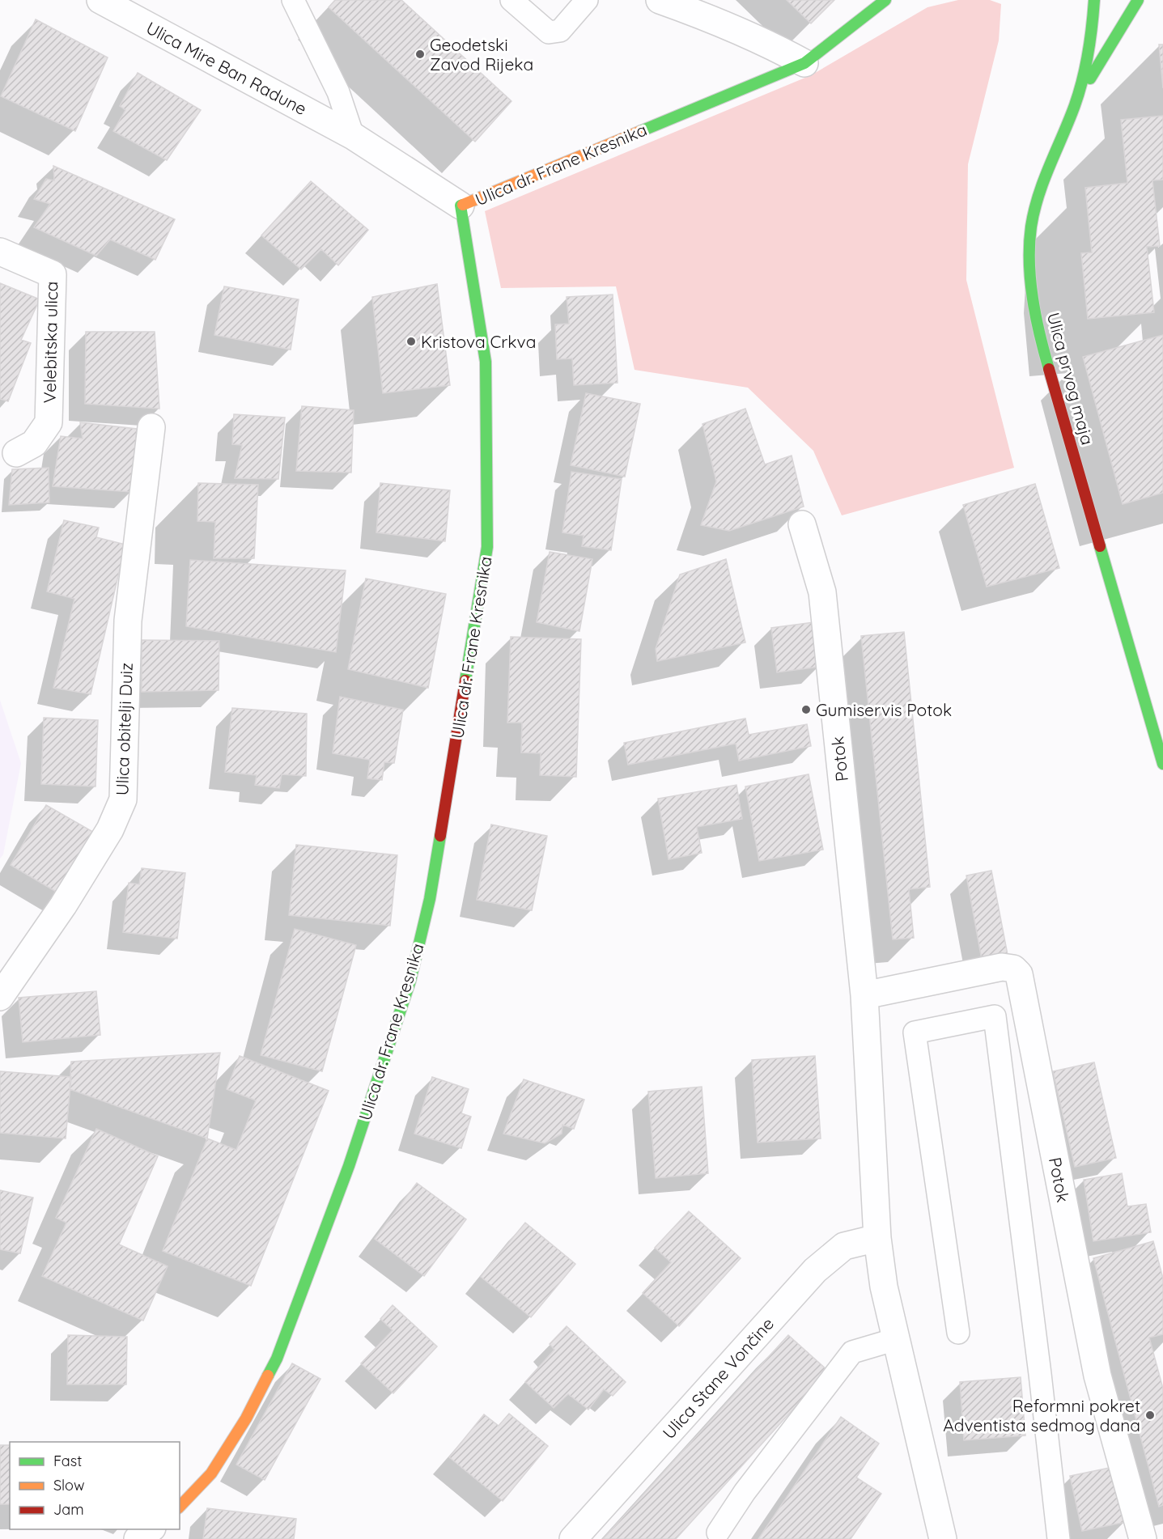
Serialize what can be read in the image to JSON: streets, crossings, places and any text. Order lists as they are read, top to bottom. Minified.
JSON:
{"streets":{"street":["Ulica Mire Ban Radune","Ulica dr. Frane Kresnika","Velebitska ulica","Ulica prvog maja","Ulica obitelji Duiz","Potok","Ulica Stane Vončine"]},"crossings":[["Ulica Mire Ban Radune","Ulica dr. Frane Kresnika"],["Potok","Ulica Stane Vončine"]],"places":["Geodetski Zavod Rijeka","Kristova Crkva","Gumiservis Potok","Reformni pokret Adventista sedmog dana"],"legend":["Fast","Slow","Jam"]}
